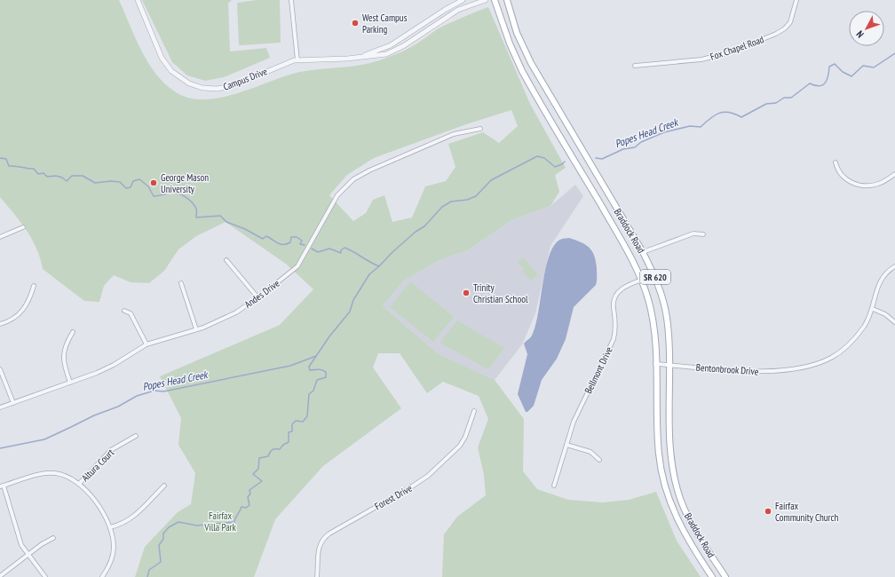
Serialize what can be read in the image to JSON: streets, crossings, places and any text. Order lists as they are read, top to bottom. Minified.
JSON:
{"streets":{"main road":["Braddock Road","SR 620"],"street":["Fox Chapel Road","Campus Drive","Andes Drive","Bentonbrook Drive","Bellmont Drive","Altura Court","Forest Drive"]},"crossings":[["Braddock Road","Bentonbrook Drive"],["Braddock Road","Bellmont Drive"]],"water":["Popes Head Creek"],"parks":["Fairfax Villa Park"],"places":["West Campus Parking","George Mason University","Trinity Christian School","Fairfax Community Church"],"north":"bottom left"}
